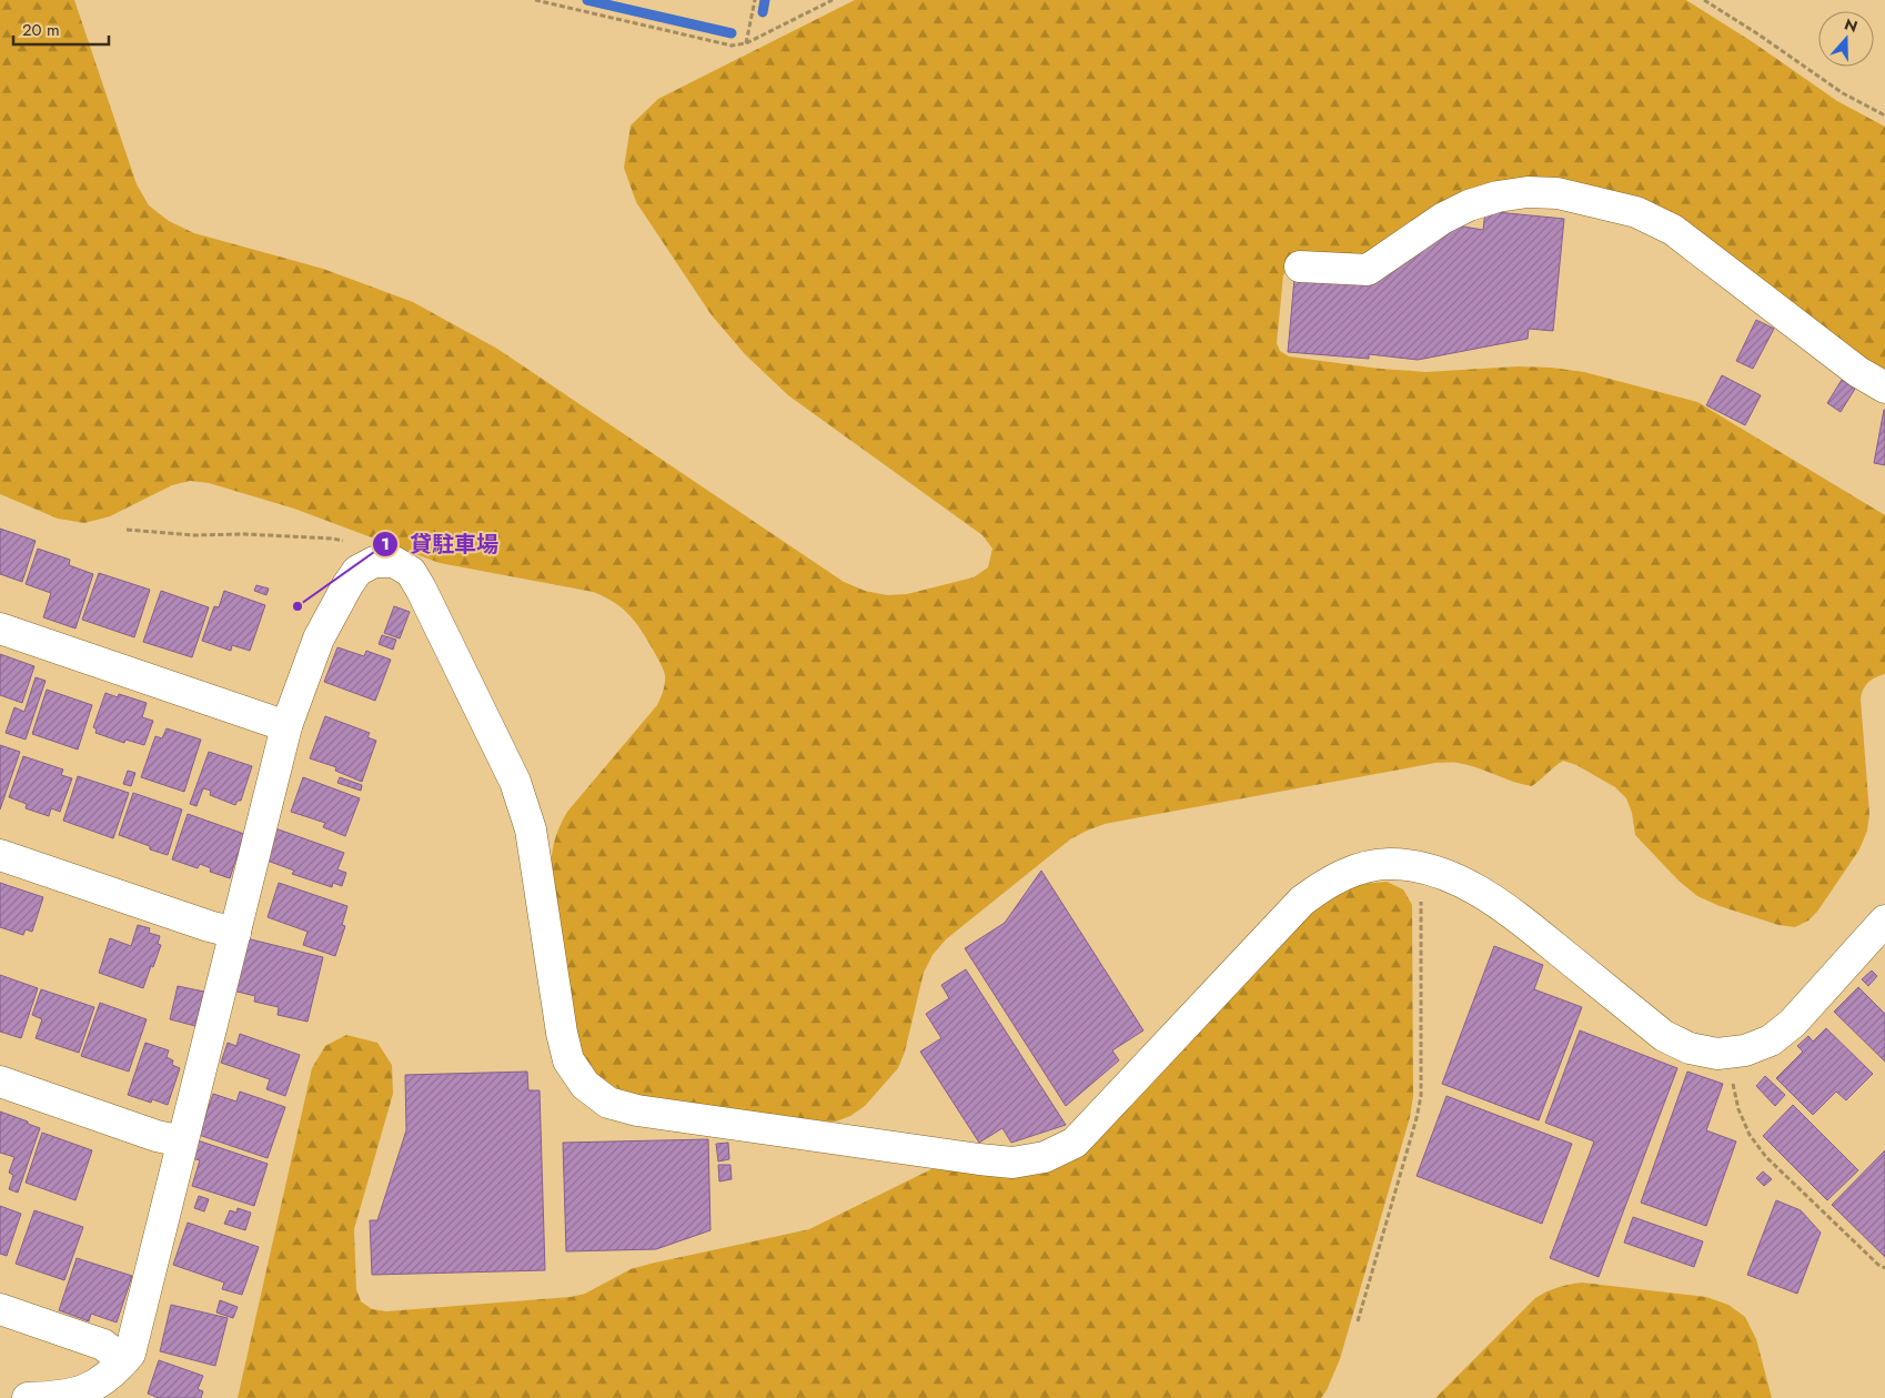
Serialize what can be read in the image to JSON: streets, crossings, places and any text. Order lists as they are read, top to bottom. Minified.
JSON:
{"places":["貸駐車場"],"scale_bar":"20 m","north":"top"}
